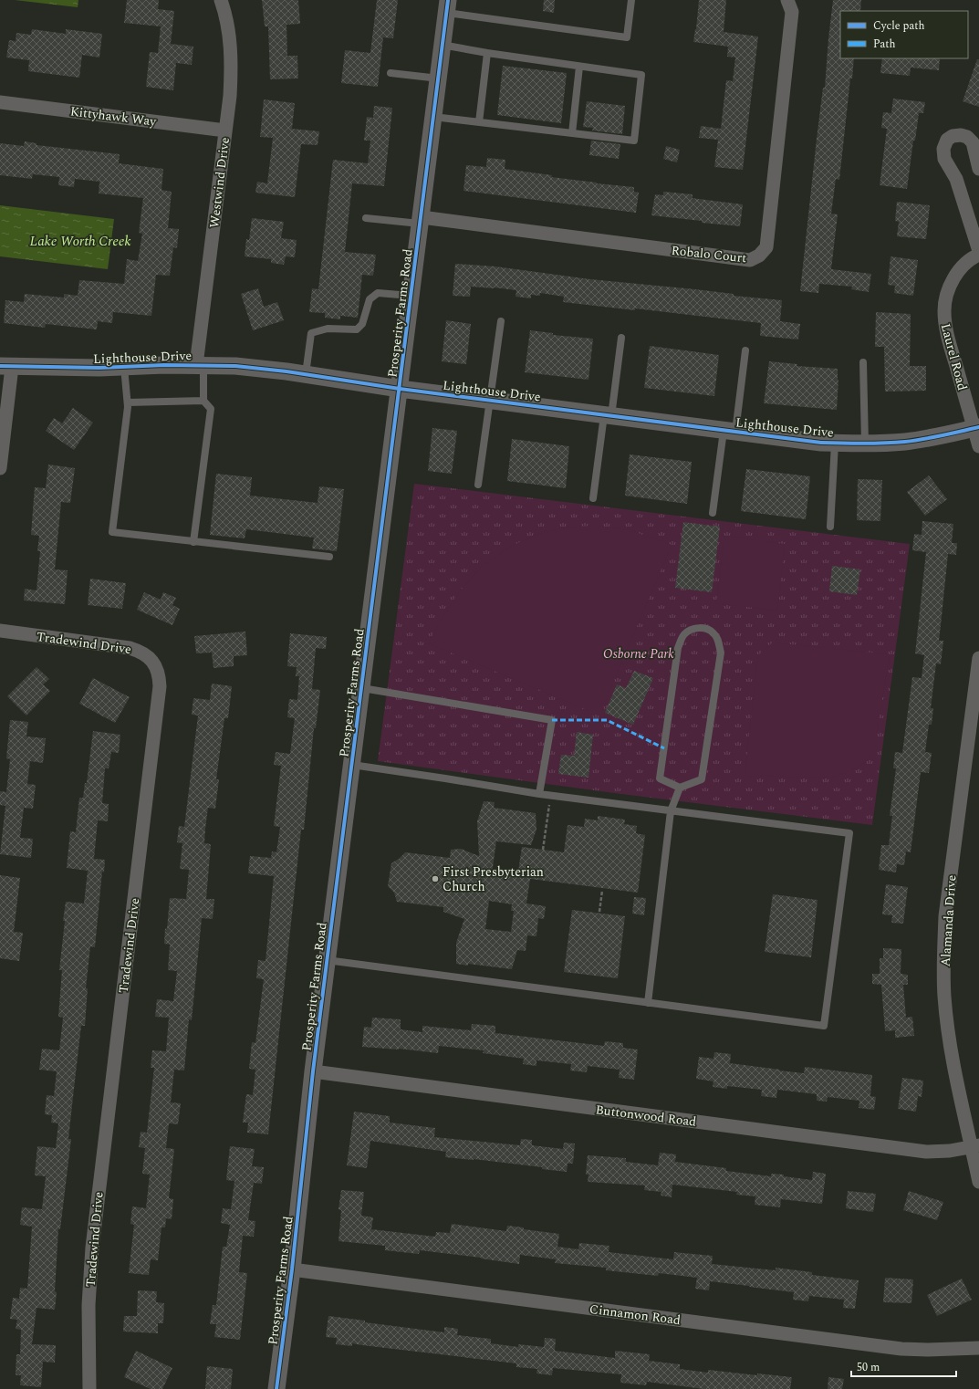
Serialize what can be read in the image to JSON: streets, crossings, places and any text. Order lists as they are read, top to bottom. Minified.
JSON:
{"streets":{"street":["Kittyhawk Way","Westwind Drive","Robalo Court","Prosperity Farms Road","Lighthouse Drive","Laurel Road","Tradewind Drive","Alamanda Drive","Buttonwood Road","Cinnamon Road"]},"crossings":[["Kittyhawk Way","Westwind Drive"],["Westwind Drive","Lighthouse Drive"],["Robalo Court","Prosperity Farms Road"],["Prosperity Farms Road","Lighthouse Drive"],["Prosperity Farms Road","Buttonwood Road"],["Prosperity Farms Road","Cinnamon Road"],["Lighthouse Drive","Laurel Road"],["Alamanda Drive","Buttonwood Road"]],"water":["Lake Worth Creek"],"parks":["Osborne Park"],"places":["First Presbyterian Church"],"legend":["Cycle path","Path"],"scale_bar":"50 m"}
